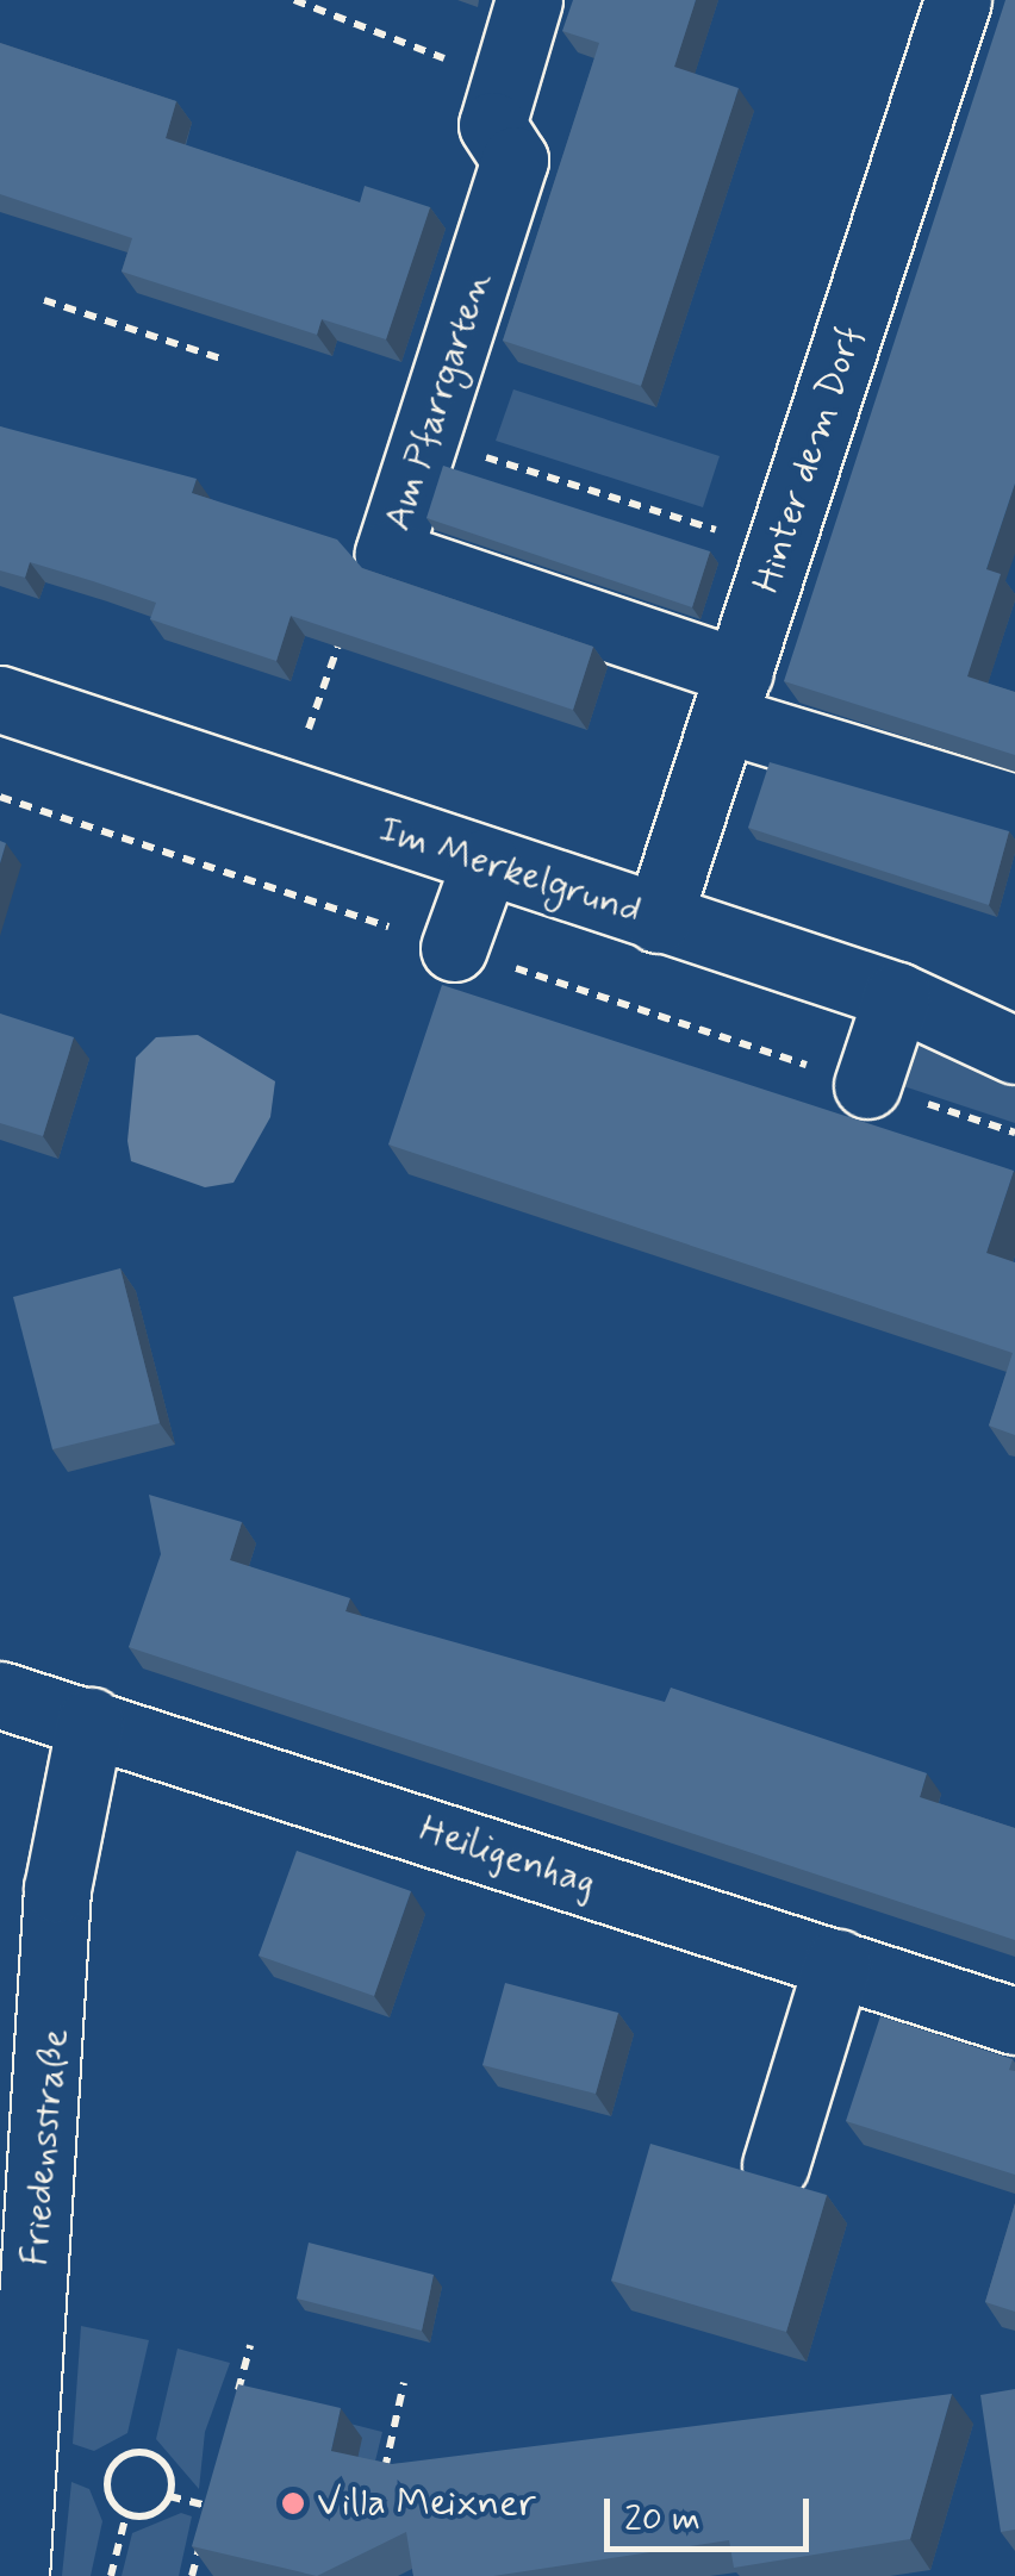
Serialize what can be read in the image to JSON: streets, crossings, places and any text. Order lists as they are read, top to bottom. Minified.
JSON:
{"streets":{"street":["Am Pfarrgarten","Hinter dem Dorf","Im Merkelgrund","Heiligenhag","Friedensstraße"]},"crossings":[["Am Pfarrgarten","Im Merkelgrund"],["Hinter dem Dorf","Im Merkelgrund"],["Heiligenhag","Friedensstraße"]],"places":["Villa Meixner"],"scale_bar":"20 m"}
